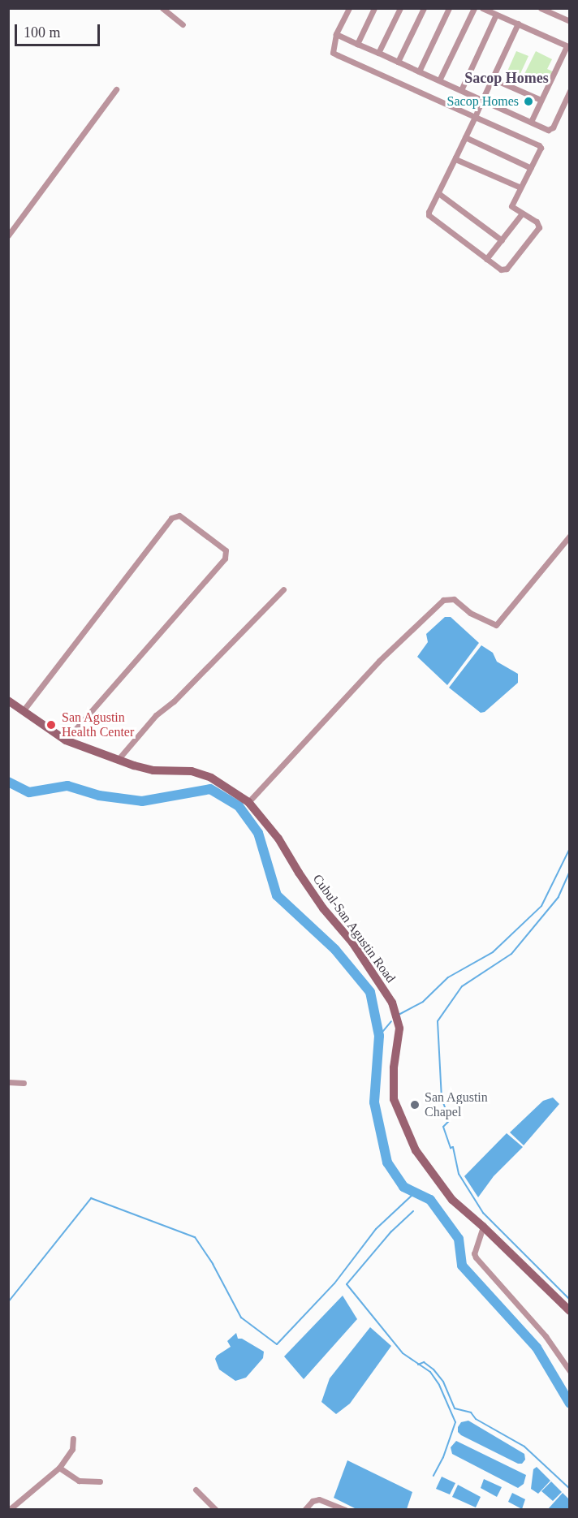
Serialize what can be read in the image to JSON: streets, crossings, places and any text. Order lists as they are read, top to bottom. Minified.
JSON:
{"streets":{"street":["Cubul-San Agustin Road"]},"districts":["Sacop Homes"],"places":["Sacop Homes","San Agustin Health Center","San Agustin Chapel"],"scale_bar":"100 m"}
